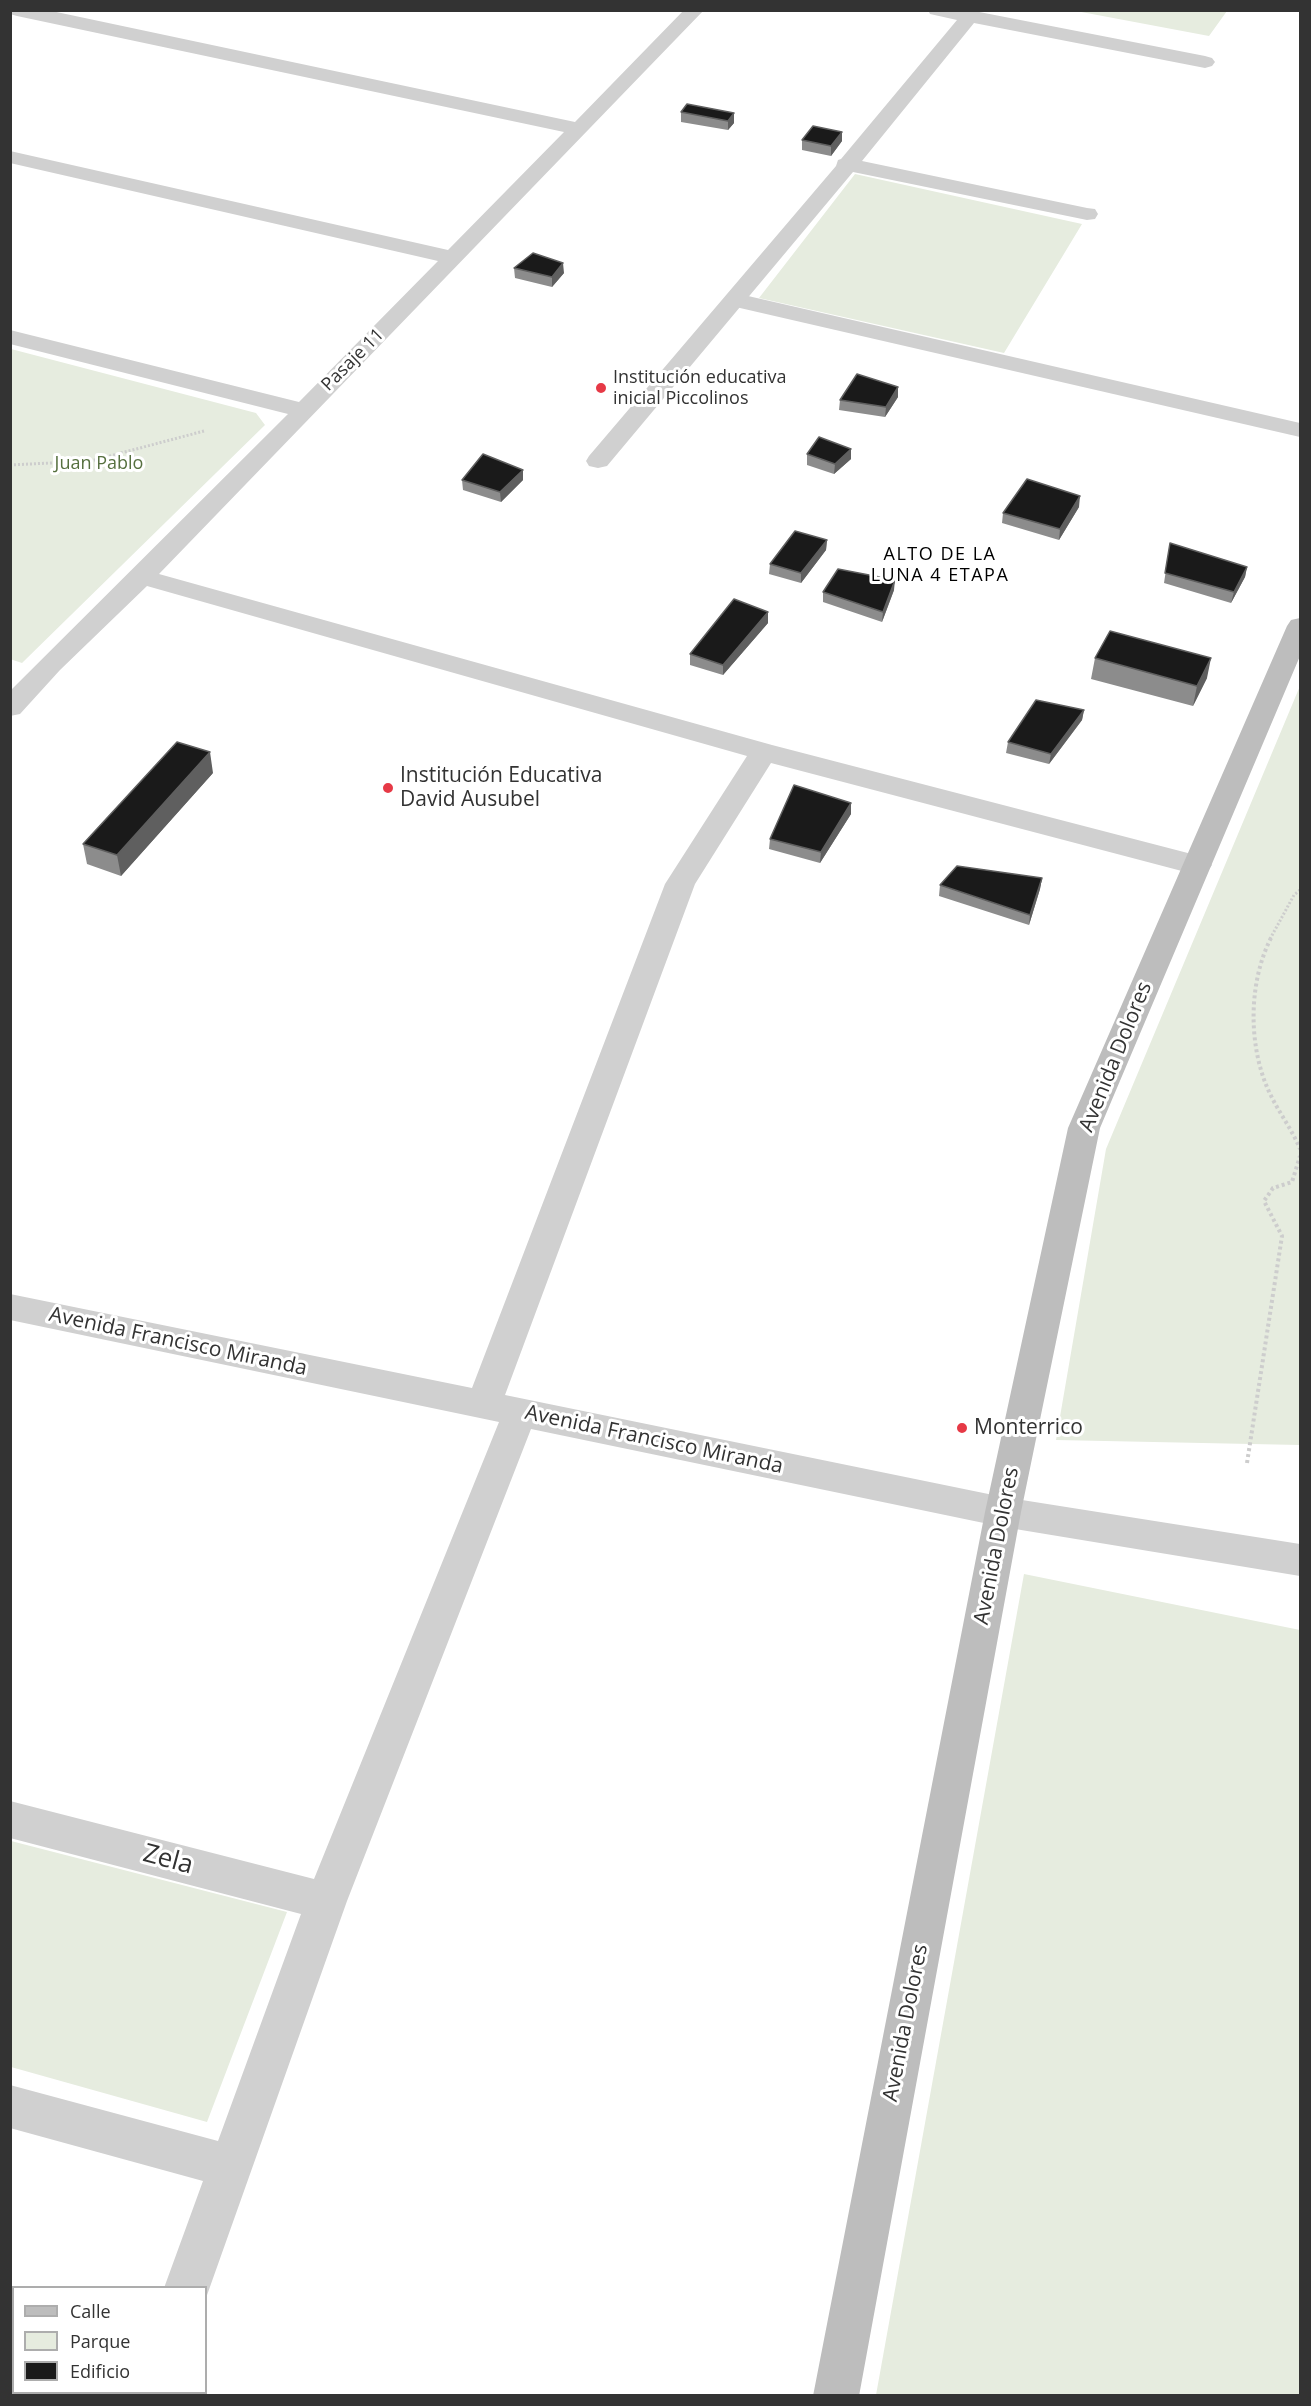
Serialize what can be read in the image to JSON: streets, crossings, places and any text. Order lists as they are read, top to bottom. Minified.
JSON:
{"streets":{"main road":["Avenida Dolores"],"street":["Pasaje 11","Avenida Francisco Miranda","Zela"]},"crossings":[["Avenida Dolores","Avenida Francisco Miranda"]],"districts":["ALTO DE LA LUNA 4 ETAPA"],"parks":["Juan Pablo"],"places":["Institución educativa inicial Piccolinos","Institución Educativa David Ausubel","Monterrico"],"legend":["Calle","Parque","Edificio"]}
